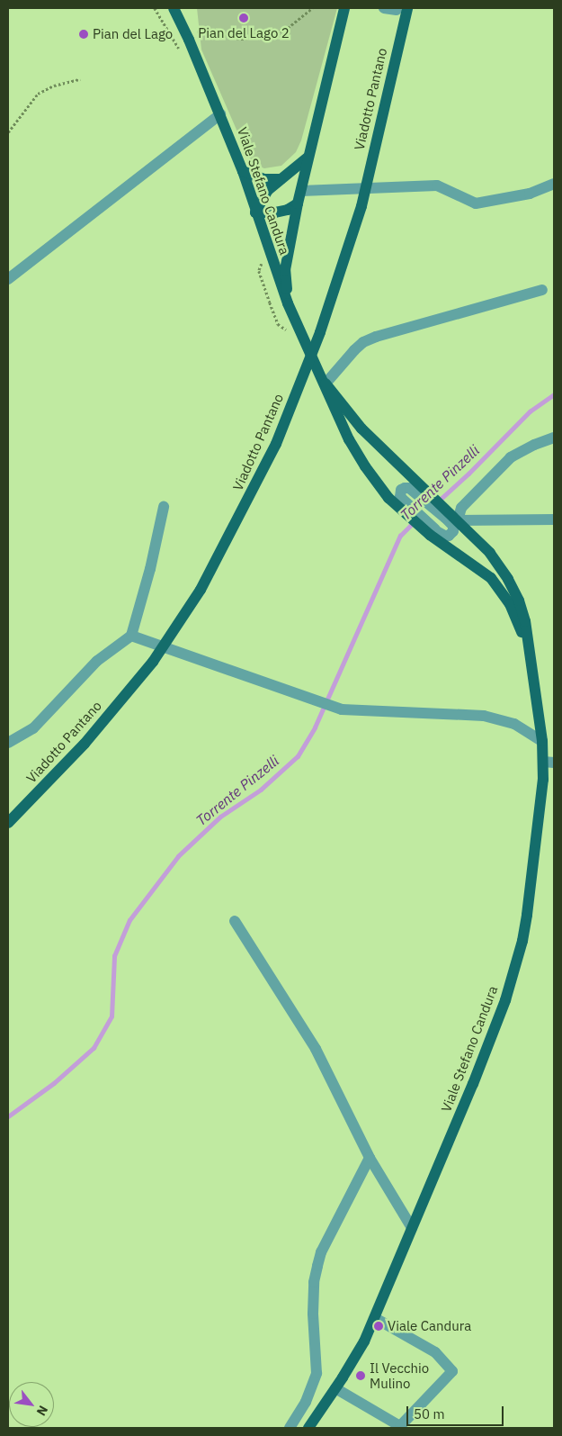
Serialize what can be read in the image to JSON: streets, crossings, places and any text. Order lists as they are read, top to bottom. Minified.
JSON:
{"streets":{"main road":["Viadotto Pantano","Viale Stefano Candura"]},"water":["Torrente Pinzelli"],"places":["Pian del Lago 2","Pian del Lago","Viale Candura","Il Vecchio Mulino"],"scale_bar":"50 m","north":"bottom right"}
